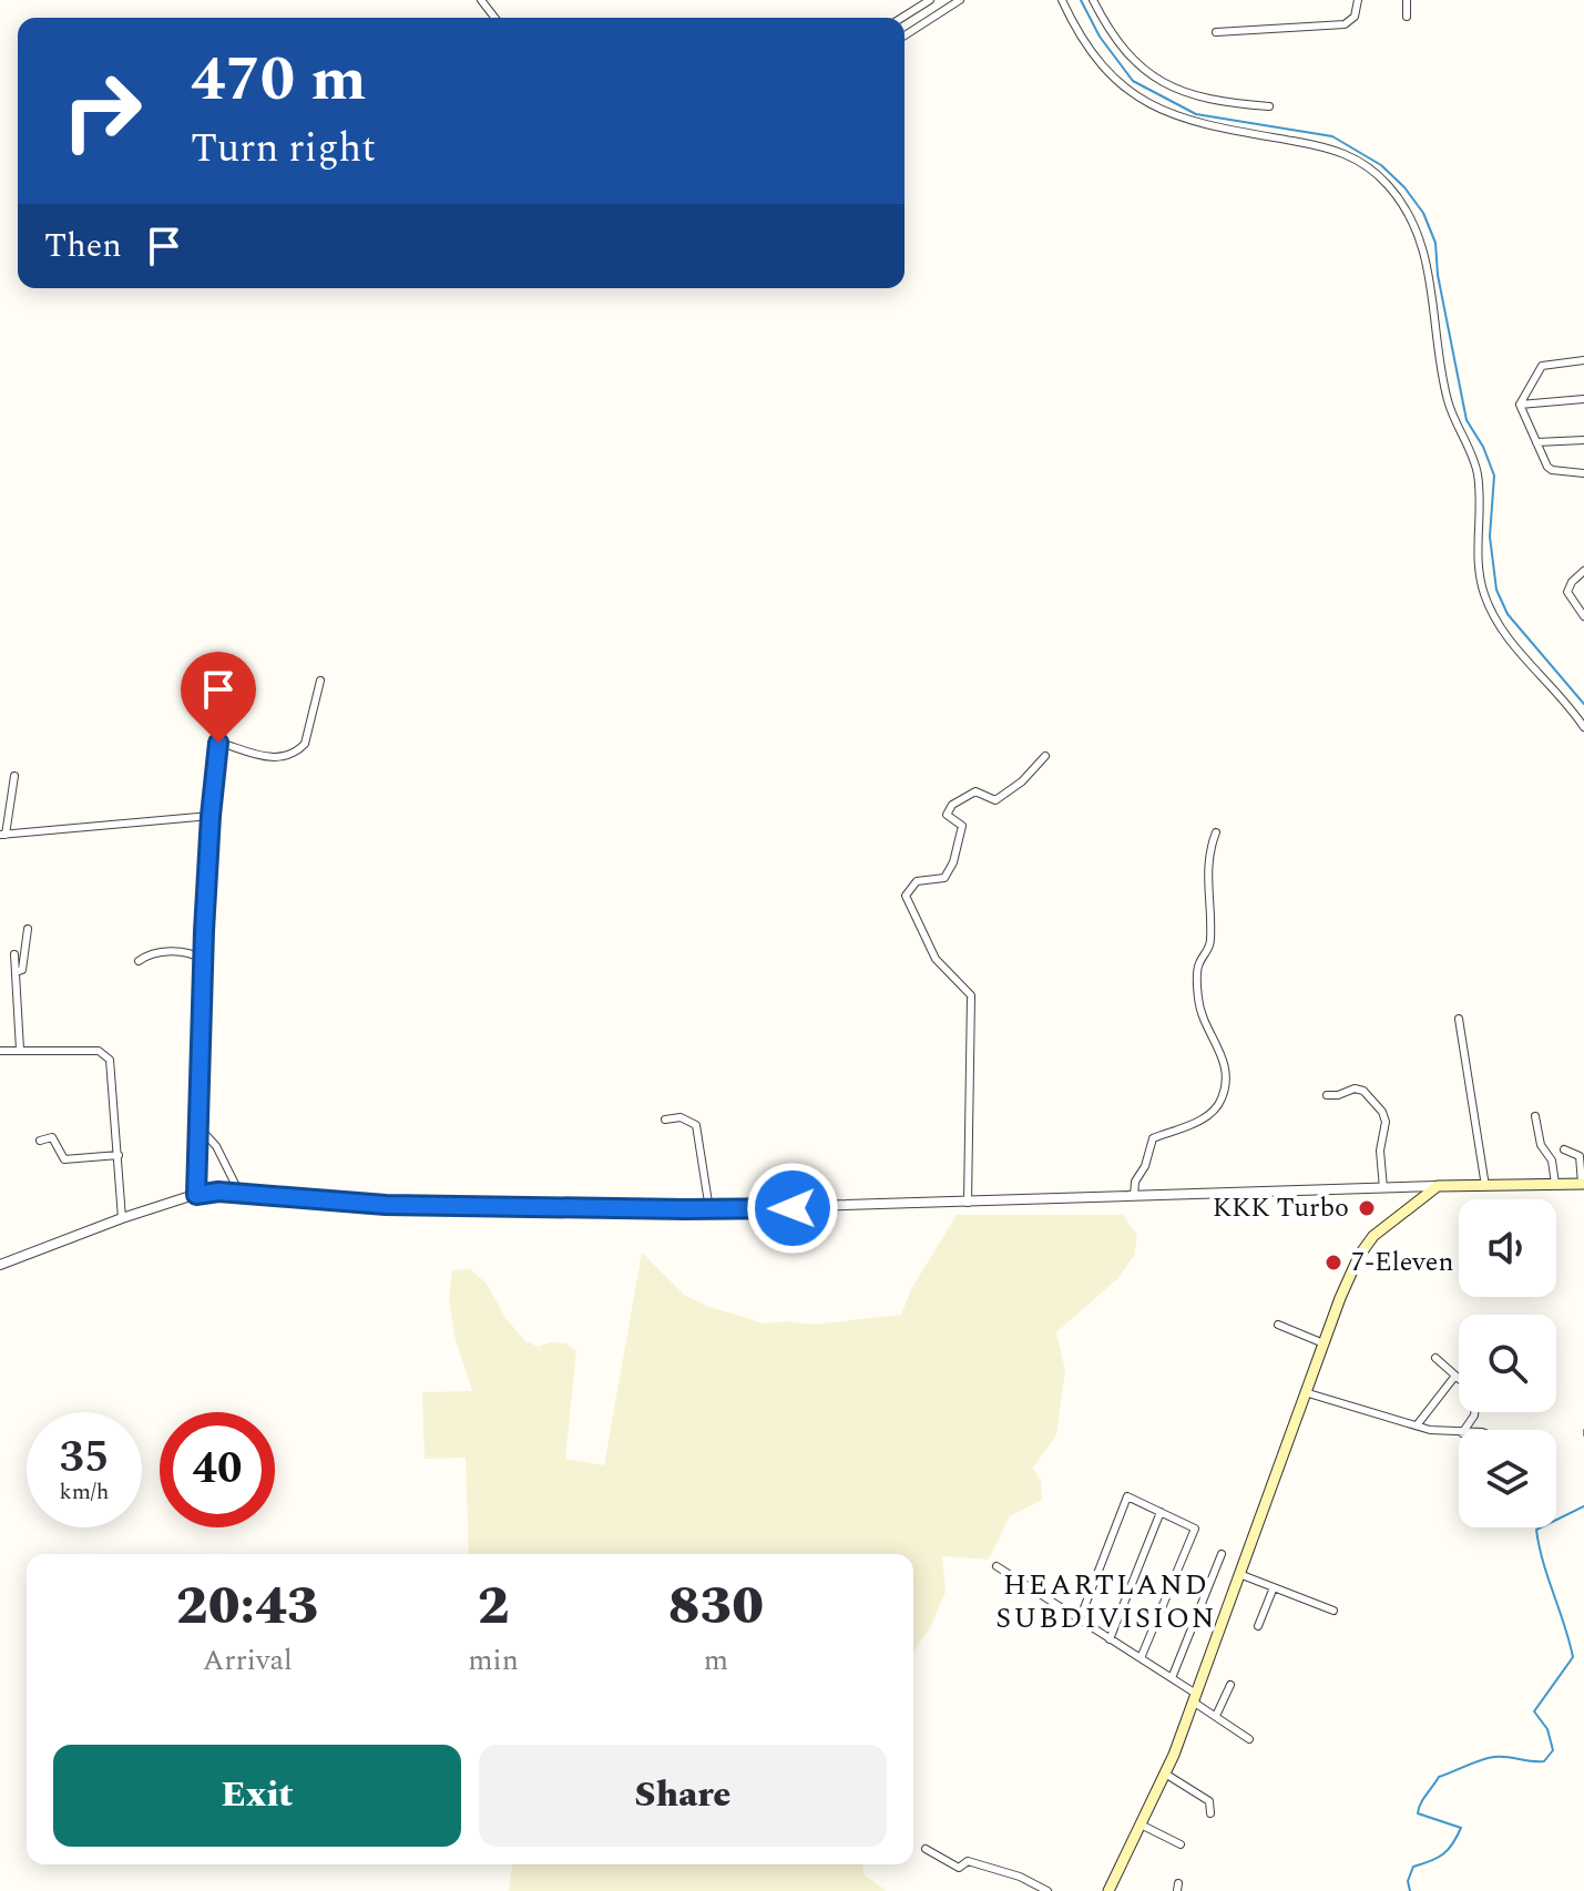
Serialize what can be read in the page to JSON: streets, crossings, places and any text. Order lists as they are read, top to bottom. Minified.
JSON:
{"districts":["HEARTLAND SUBDIVISION"],"places":["KKK Turbo","7-Eleven"],"page":{"turn":["470 m","Turn right"],"then":"Then","speed":"35 km/h","limit":"40","eta":["20:43","Arrival","2","min","830","m"],"buttons":["Exit","Share"]}}
